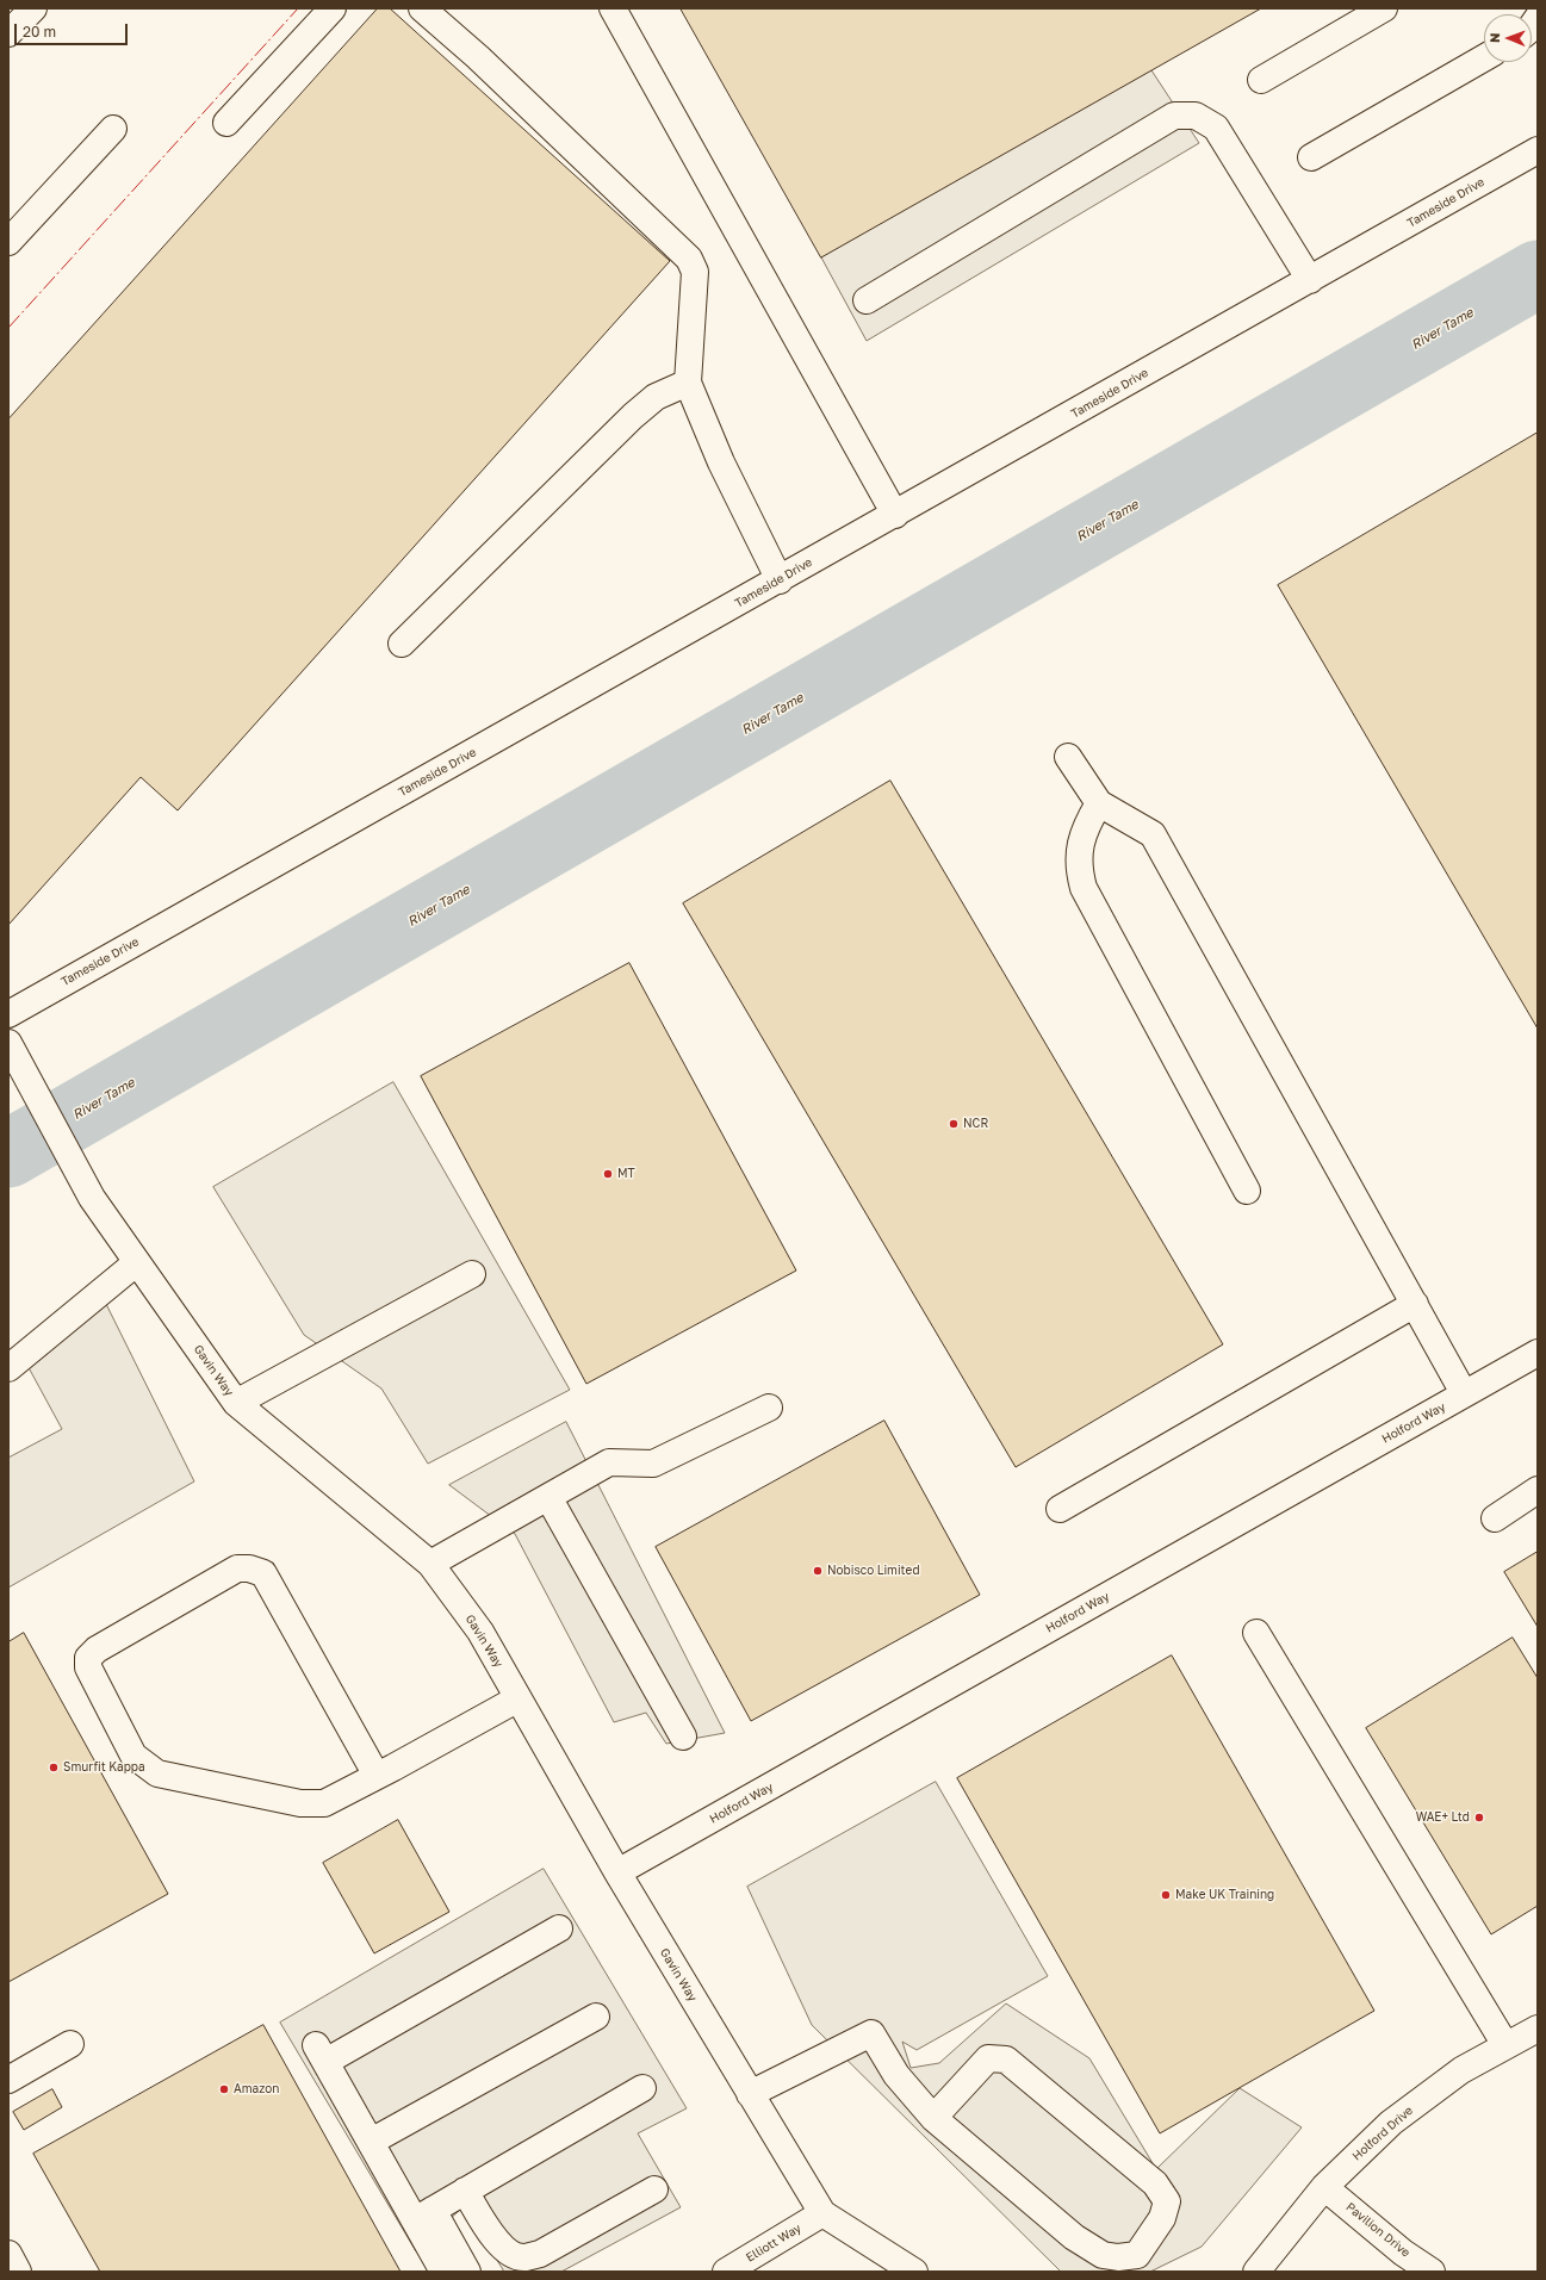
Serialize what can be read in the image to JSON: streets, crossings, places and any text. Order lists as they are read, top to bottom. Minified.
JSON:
{"streets":{"main road":["Tameside Drive","Gavin Way","Holford Way","Holford Drive","Pavilion Drive","Elliott Way"]},"crossings":[["Gavin Way","Holford Way"],["Gavin Way","Elliott Way"],["Holford Drive","Pavilion Drive"]],"water":["River Tame"],"places":["NCR","MT","Nobisco Limited","Smurfit Kappa","WAE+ Ltd","Make UK Training","Amazon"],"scale_bar":"20 m","north":"left"}
